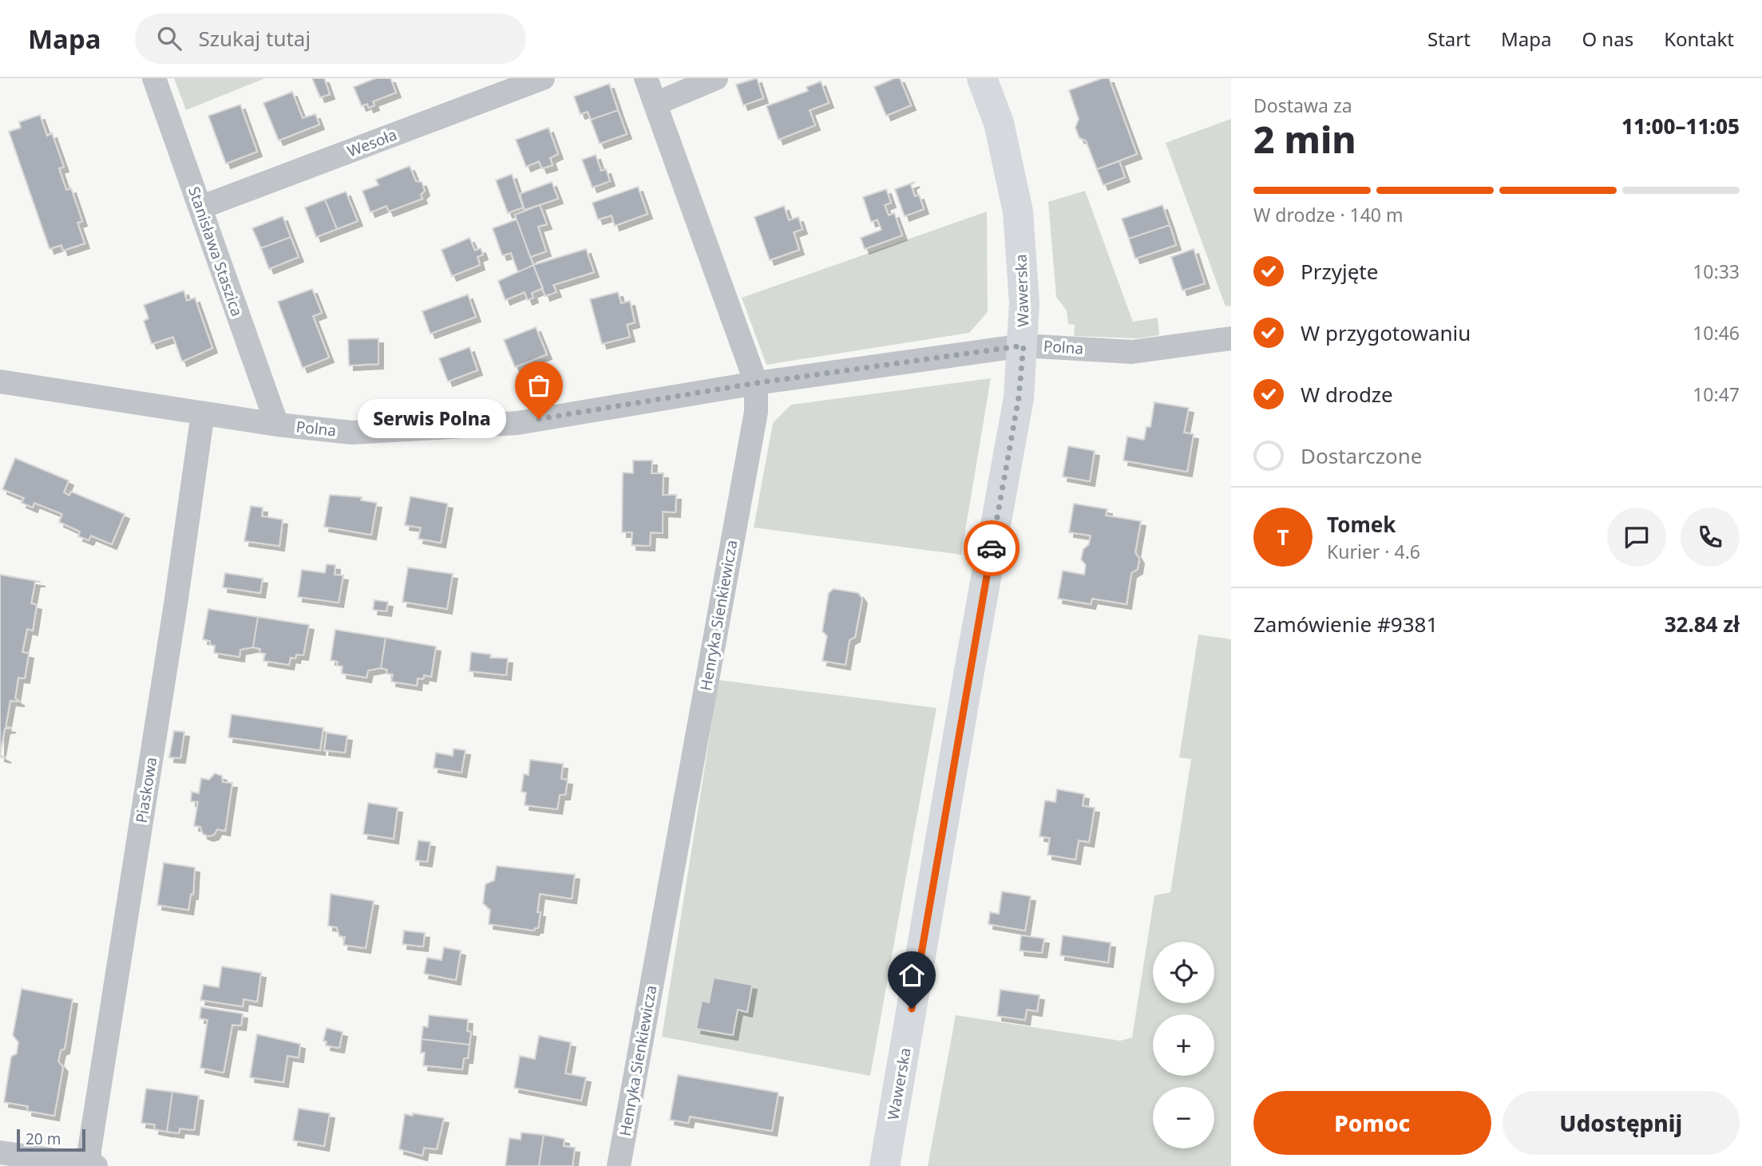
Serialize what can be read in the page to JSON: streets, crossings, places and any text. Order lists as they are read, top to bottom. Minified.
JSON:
{"streets":{"street":["Wesoła","Stanisława Staszica","Wawerska","Polna","Henryka Sienkiewicza","Piaskowa"]},"crossings":[["Wesoła","Stanisława Staszica"],["Stanisława Staszica","Polna"],["Wawerska","Polna"],["Polna","Henryka Sienkiewicza"],["Polna","Piaskowa"]],"places":["Serwis Polna"],"scale_bar":"20 m","page":{"header":"Mapa","search":"Szukaj tutaj","nav":["Start","Mapa","O nas","Kontakt"],"heading":["2 min","Dostawa za","11:00–11:05"],"panel":["Tomek","Kurier · 4.6","Zamówienie #9381","32.84 zł"],"bar":"W drodze · 140 m","list":[["Przyjęte","10:33"],["W przygotowaniu","10:46"],["W drodze","10:47"],"Dostarczone"],"bubble":"Serwis Polna","round":"T","map_buttons":["+","−"],"buttons":["Pomoc","Udostępnij"],"scale":"20 m"}}
